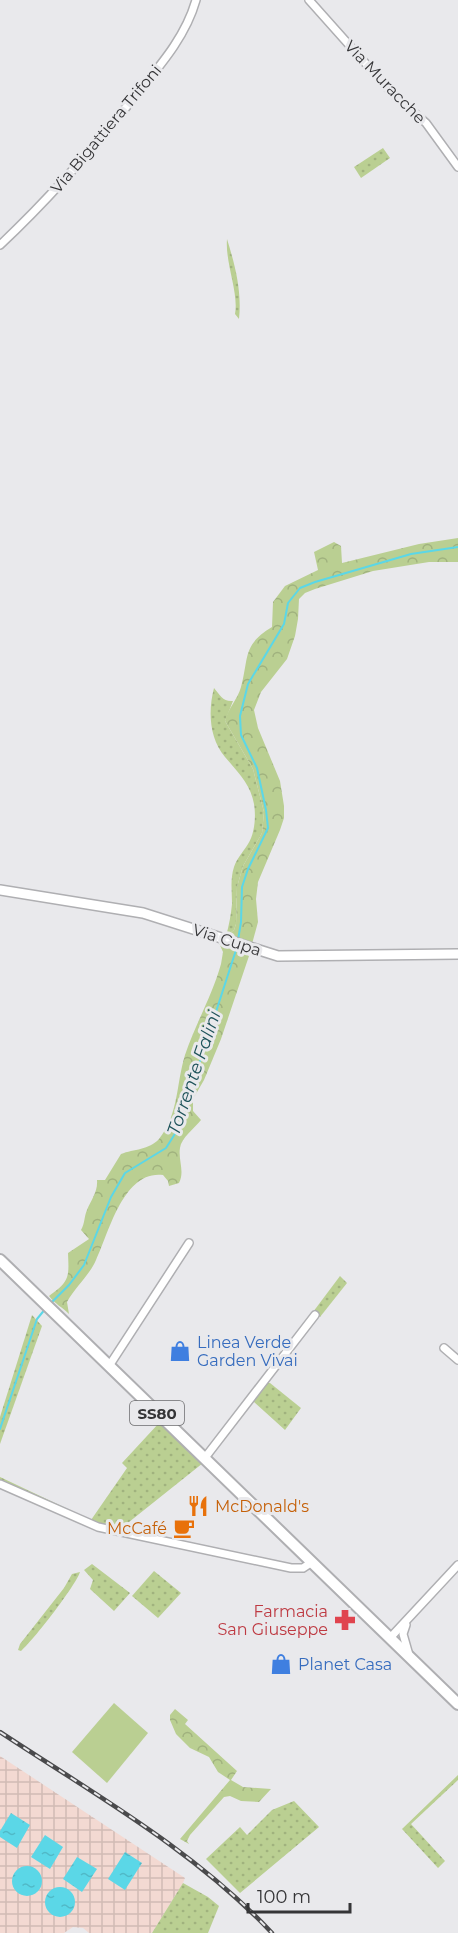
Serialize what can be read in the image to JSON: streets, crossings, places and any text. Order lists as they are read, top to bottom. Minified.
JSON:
{"streets":{"main road":["SS80"],"street":["Via Muracche","Via Bigattiera Trifoni","Via Cupa"]},"water":["Torrente Falini"],"places":{"shop":["Linea Verde Garden Vivai","Planet Casa"],"restaurant":["McDonald's"],"cafe":["McCafé"],"pharmacy":["Farmacia San Giuseppe"]},"scale_bar":"100 m"}
